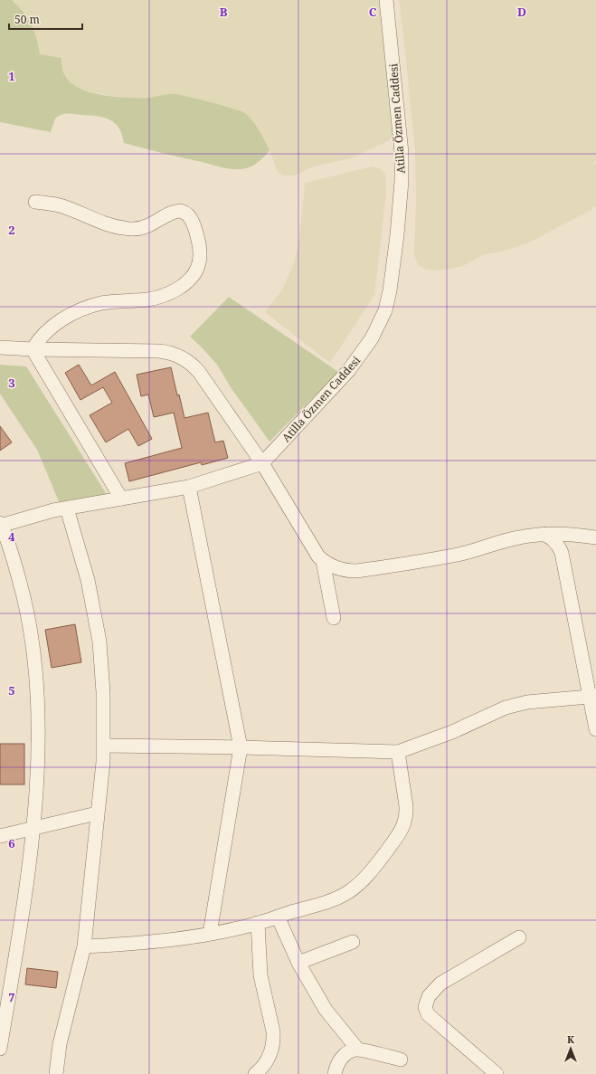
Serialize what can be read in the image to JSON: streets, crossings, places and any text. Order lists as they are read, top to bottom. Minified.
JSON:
{"streets":{"street":["Atilla Özmen Caddesi"]},"scale_bar":"50 m","north":"top","grid":{"columns":["B","C","D"],"rows":["1","2","3","4","5","6","7"]}}
